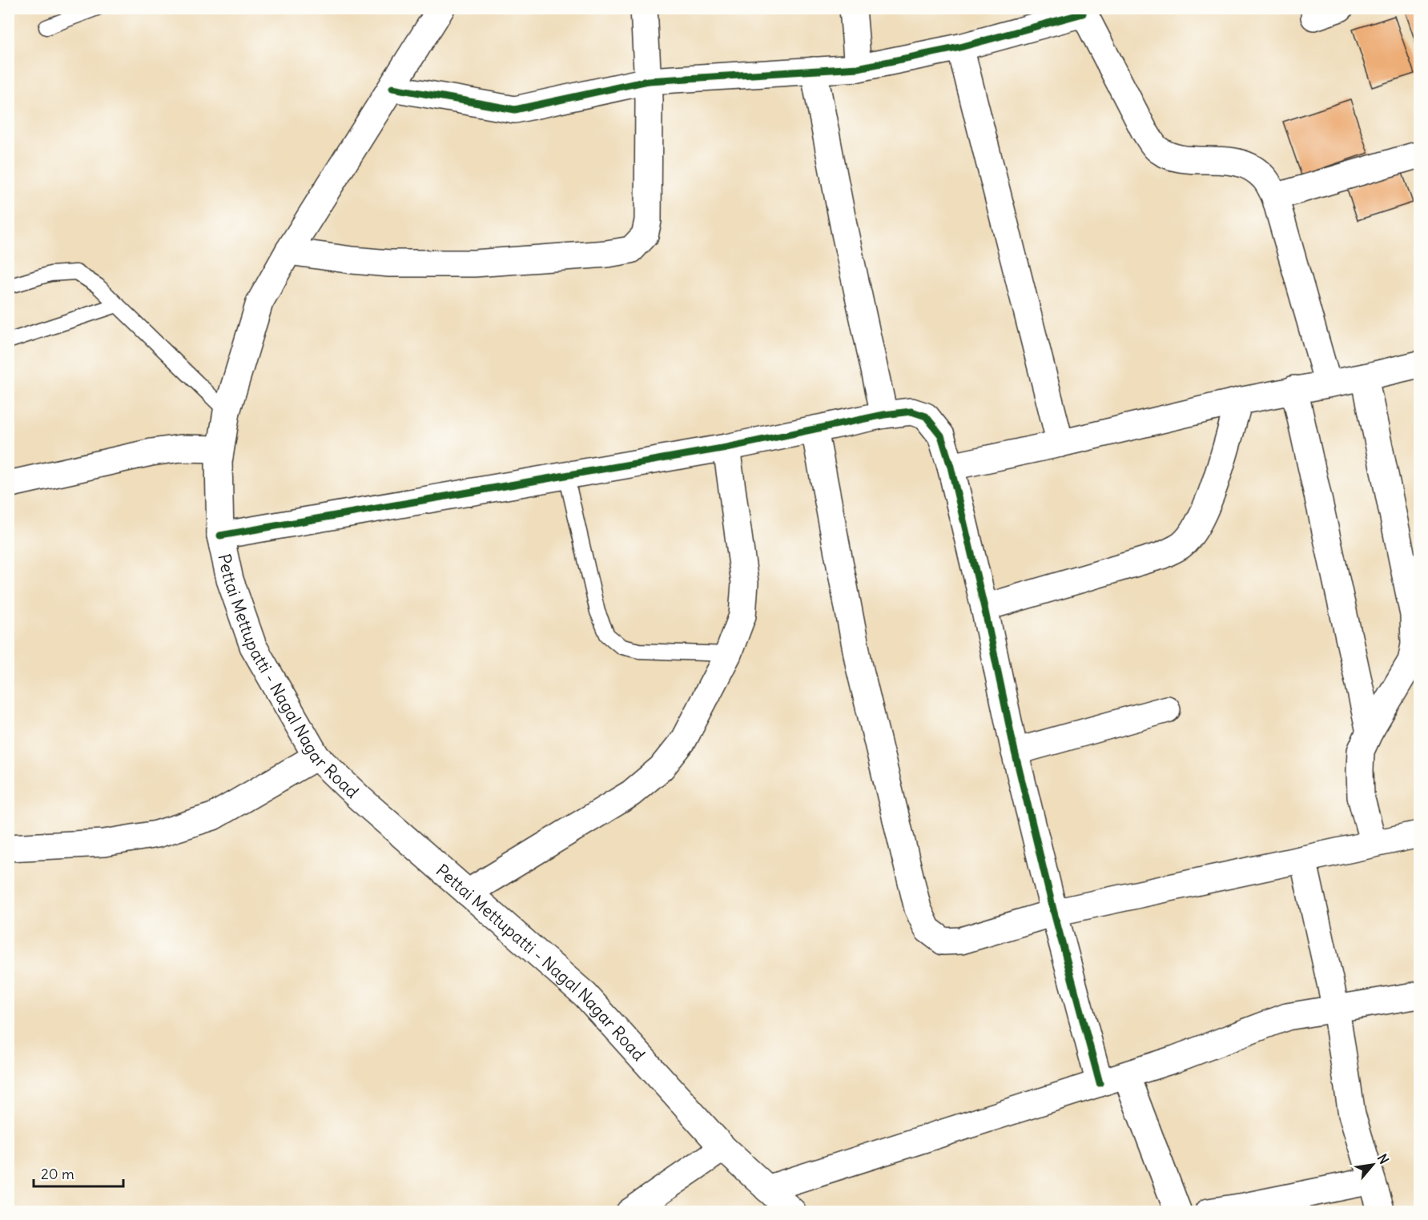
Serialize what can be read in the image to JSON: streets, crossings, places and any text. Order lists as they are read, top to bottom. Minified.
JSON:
{"streets":{"street":["Pettai Mettupatti - Nagal Nagar Road"]},"scale_bar":"20 m","north":"top right"}
